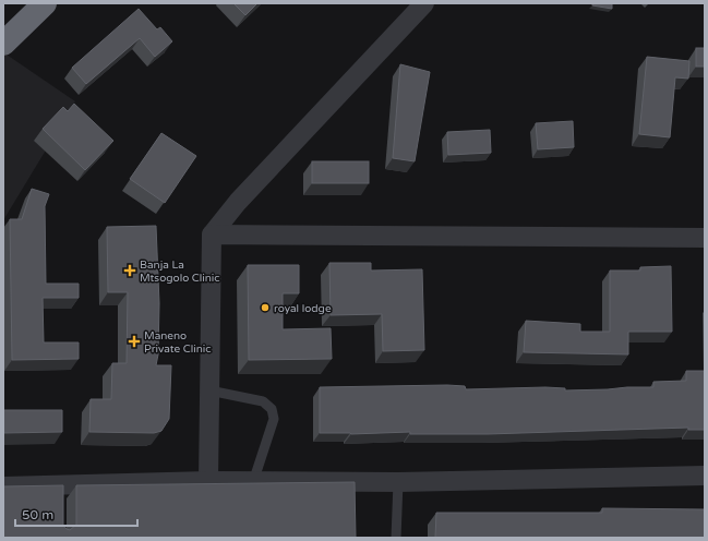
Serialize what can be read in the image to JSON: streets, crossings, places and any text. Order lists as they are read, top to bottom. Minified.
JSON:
{"places":{"health":["Banja La Mtsogolo Clinic","Maneno Private Clinic"],"other":["royal lodge"]},"scale_bar":"50 m"}
